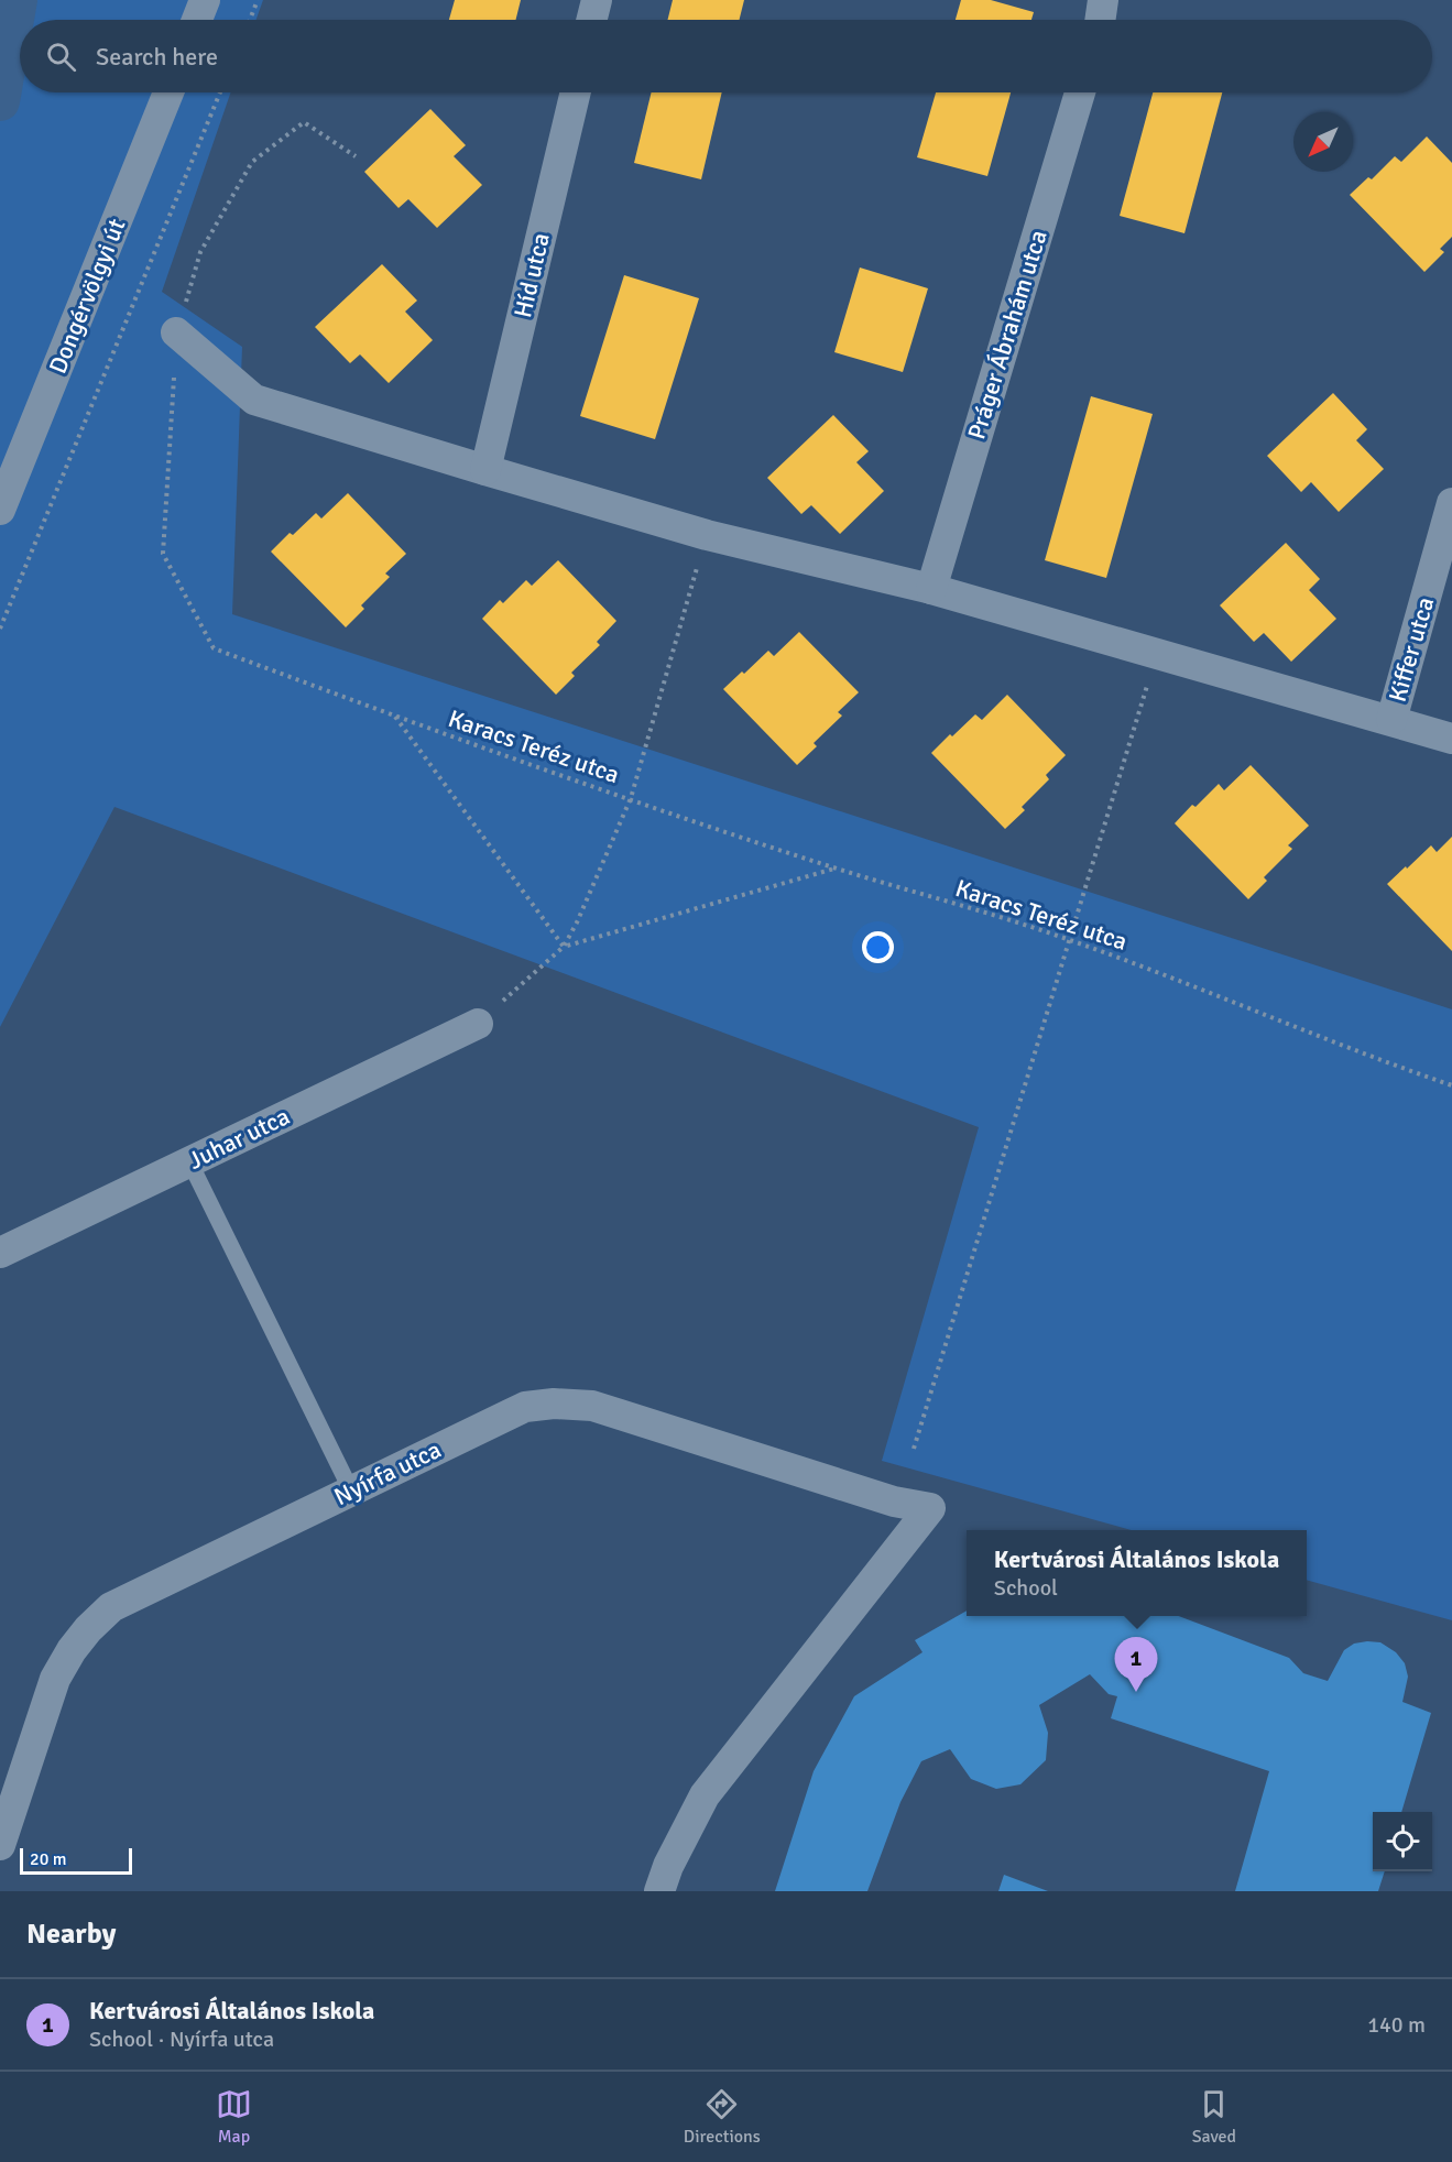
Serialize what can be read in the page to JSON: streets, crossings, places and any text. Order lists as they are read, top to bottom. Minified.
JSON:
{"streets":{"street":["Híd utca","Dongérvölgyi út","Práger Ábrahám utca","Kiffer utca","Juhar utca","Nyírfa utca"],"path":["Karacs Teréz utca"]},"scale_bar":"20 m","north":"bottom left","page":{"search":"Search here","popup":["Kertvárosi Általános Iskola","School"],"pins":"1","scale":"20 m","heading":"Nearby","list":[{"mark":"1","name":"Kertvárosi Általános Iskola","note":"School · Nyírfa utca","value":"140 m"}],"nav":["Map","Directions","Saved"]}}
